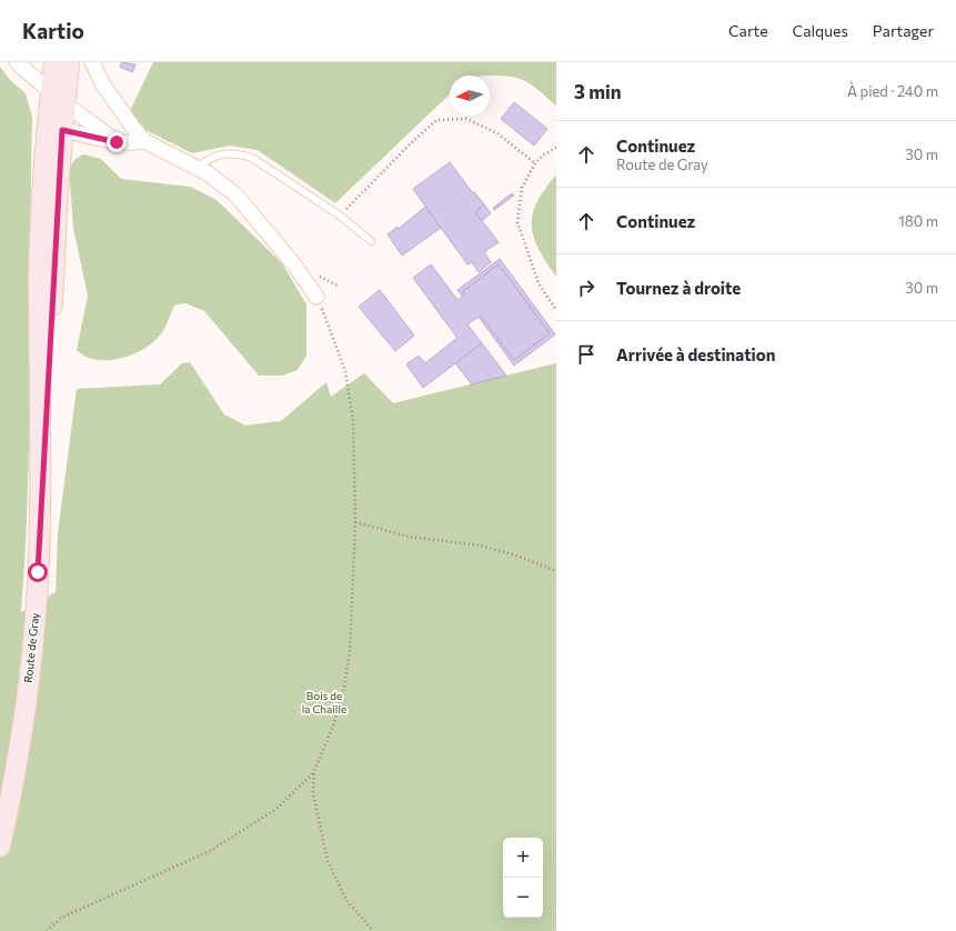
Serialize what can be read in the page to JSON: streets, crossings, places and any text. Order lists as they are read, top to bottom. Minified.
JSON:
{"streets":{"main road":["Route de Gray"]},"parks":["Bois de la Chaille"],"north":"left","page":{"header":"Kartio","nav":["Carte","Calques","Partager"],"heading":["3 min","À pied · 240 m"],"list":[["Continuez","Route de Gray","30 m"],["Continuez","180 m"],["Tournez à droite","30 m"],"Arrivée à destination"],"map_buttons":["+","−"]}}
